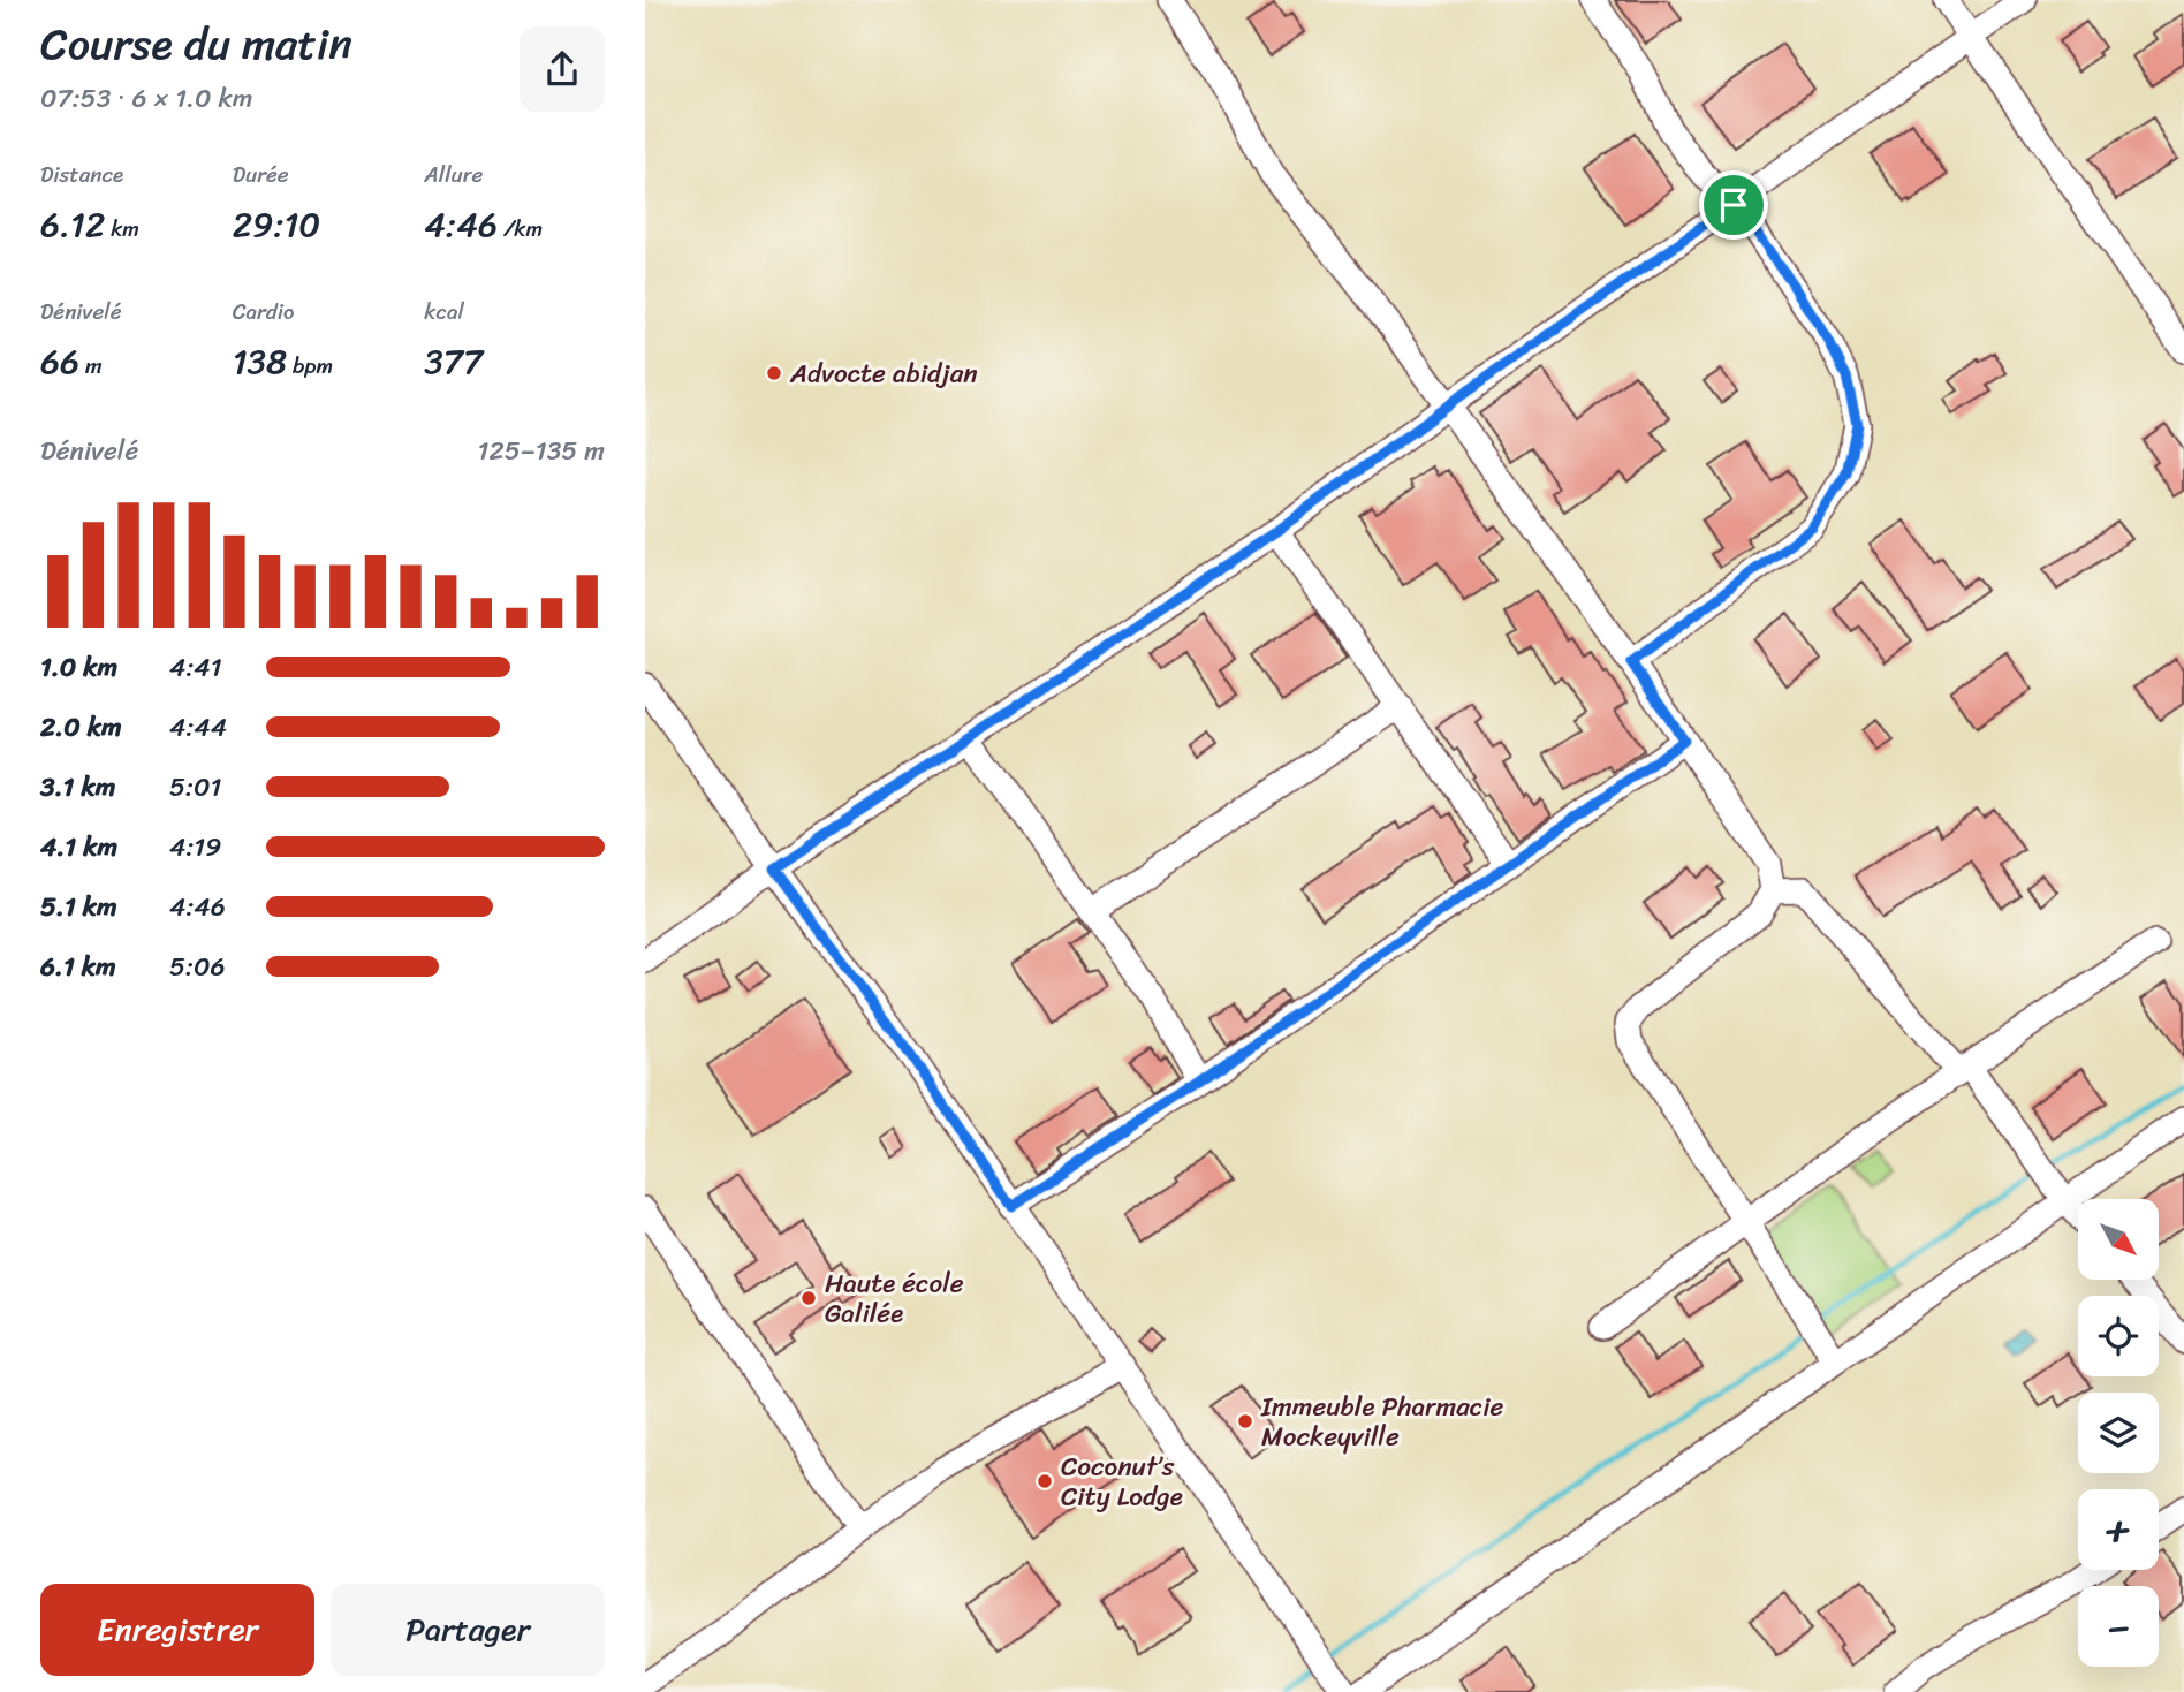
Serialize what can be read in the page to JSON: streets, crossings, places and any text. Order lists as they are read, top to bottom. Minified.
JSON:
{"places":["Advocte abidjan","Haute école Galilée","Immeuble Pharmacie Mockeyville","Coconut’s City Lodge"],"north":"bottom right","page":{"heading":["Course du matin","07:53 · 6 × 1.0 km"],"stats":[["Distance","6.12 km"],["Durée","29:10"],["Allure","4:46 /km"],["Dénivelé","66 m"],["Cardio","138 bpm"],["kcal","377"]],"chart":["Dénivelé","125–135 m"],"list":[{"name":"1.0 km","note":"4:41"},{"name":"2.0 km","note":"4:44"},{"name":"3.1 km","note":"5:01"},{"name":"4.1 km","note":"4:19"},{"name":"5.1 km","note":"4:46"},{"name":"6.1 km","note":"5:06"}],"map_buttons":["+","−"],"buttons":["Enregistrer","Partager"]}}
